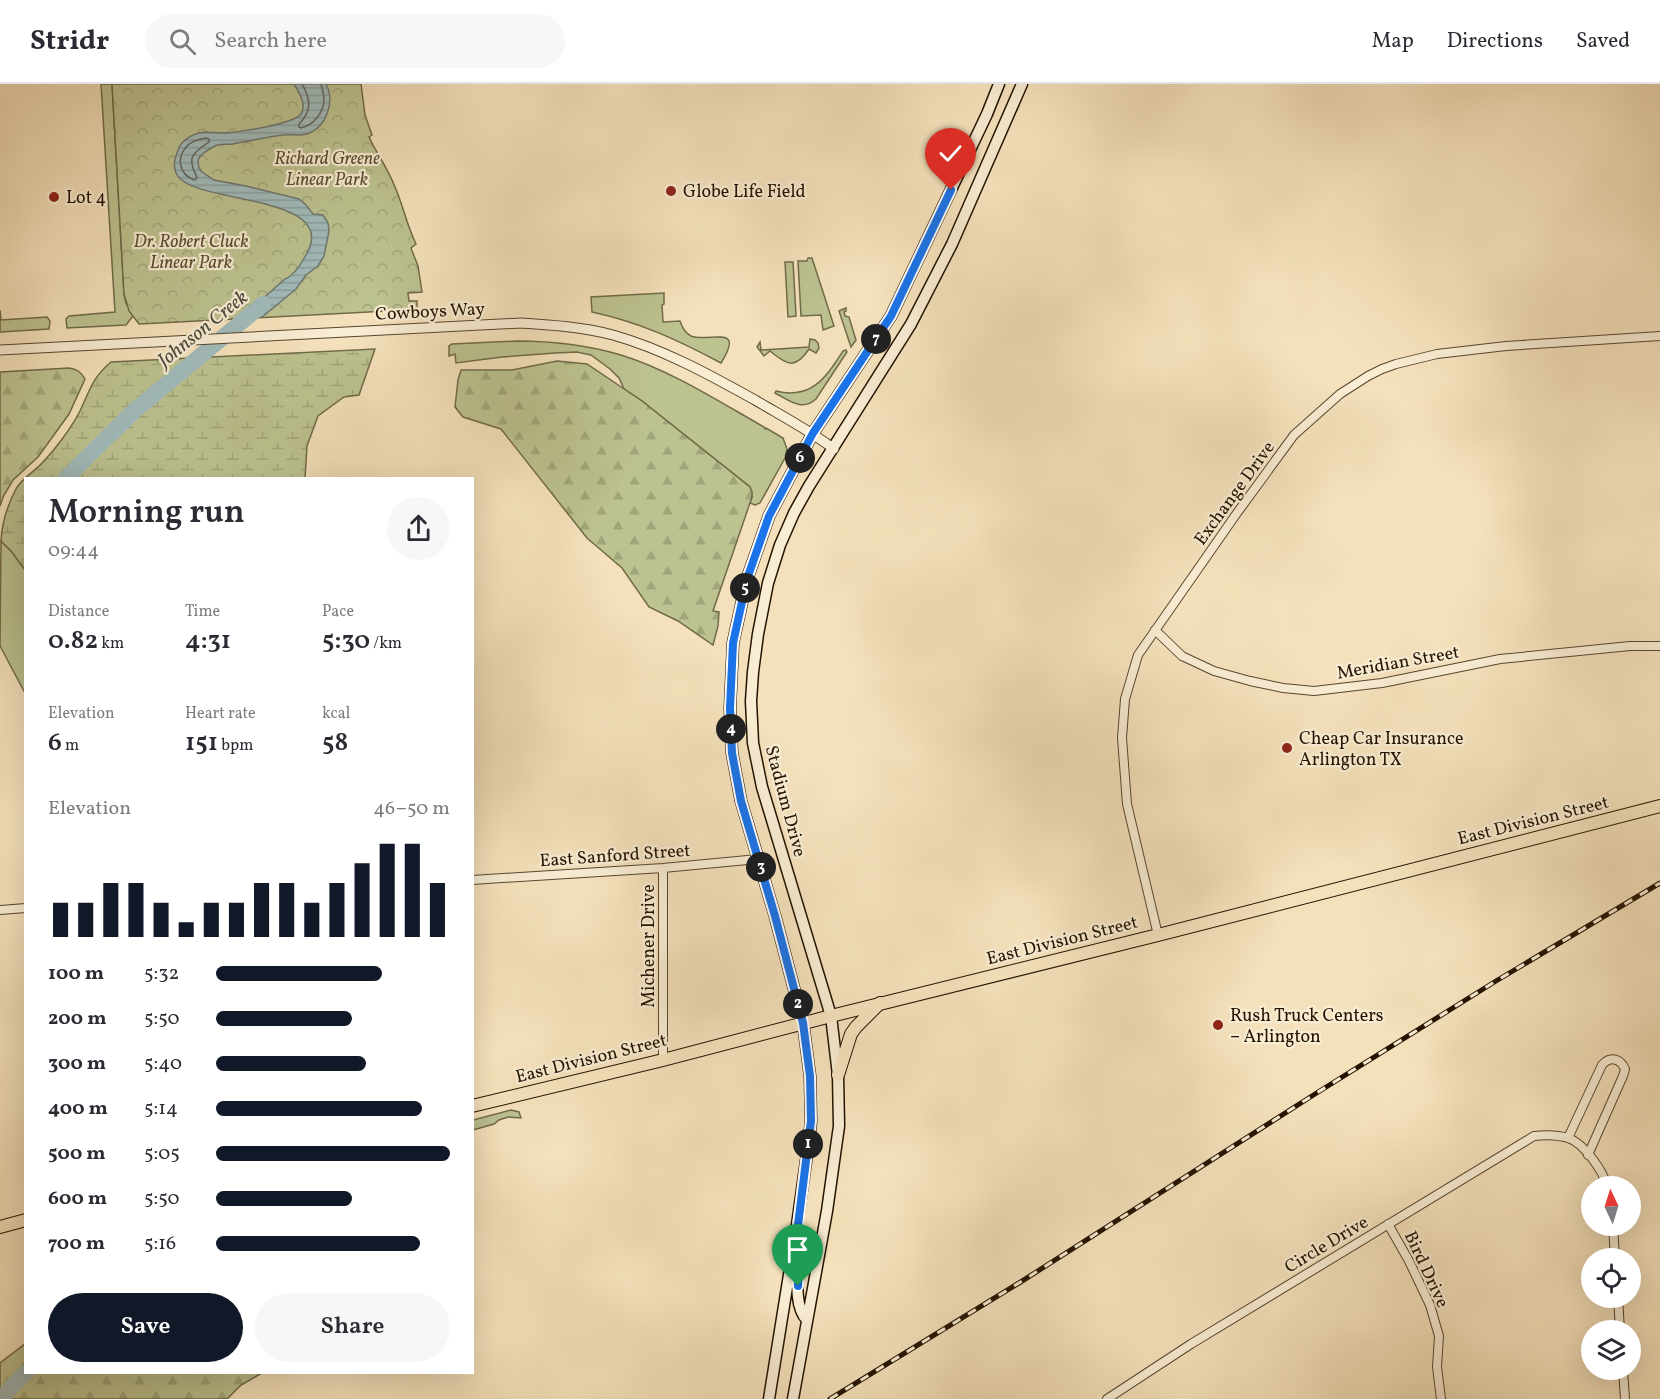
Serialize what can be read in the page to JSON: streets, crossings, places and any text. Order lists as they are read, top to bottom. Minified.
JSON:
{"streets":{"main road":["Stadium Drive","East Division Street"],"street":["Cowboys Way","Exchange Drive","Meridian Street","East Sanford Street","Michener Drive","Circle Drive","Bird Drive"]},"crossings":[["Cowboys Way","Stadium Drive"],["Exchange Drive","Meridian Street"],["Exchange Drive","East Division Street"],["Stadium Drive","East Division Street"],["East Division Street","Michener Drive"],["East Sanford Street","Michener Drive"],["Circle Drive","Bird Drive"]],"water":["Johnson Creek"],"parks":["Richard Greene Linear Park","Dr. Robert Cluck Linear Park"],"places":["Globe Life Field","Lot 4","Cheap Car Insurance Arlington TX","Rush Truck Centers – Arlington"],"north":"top","page":{"header":"Stridr","search":"Search here","nav":["Map","Directions","Saved"],"pins":["7","6","5","4","3","2","1"],"heading":["Morning run","09:44"],"stats":[["Distance","0.82 km"],["Time","4:31"],["Pace","5:30 /km"],["Elevation","6 m"],["Heart rate","151 bpm"],["kcal","58"]],"chart":["Elevation","46–50 m"],"list":[{"name":"100 m","note":"5:32"},{"name":"200 m","note":"5:50"},{"name":"300 m","note":"5:40"},{"name":"400 m","note":"5:14"},{"name":"500 m","note":"5:05"},{"name":"600 m","note":"5:50"},{"name":"700 m","note":"5:16"}],"buttons":["Save","Share"]}}
